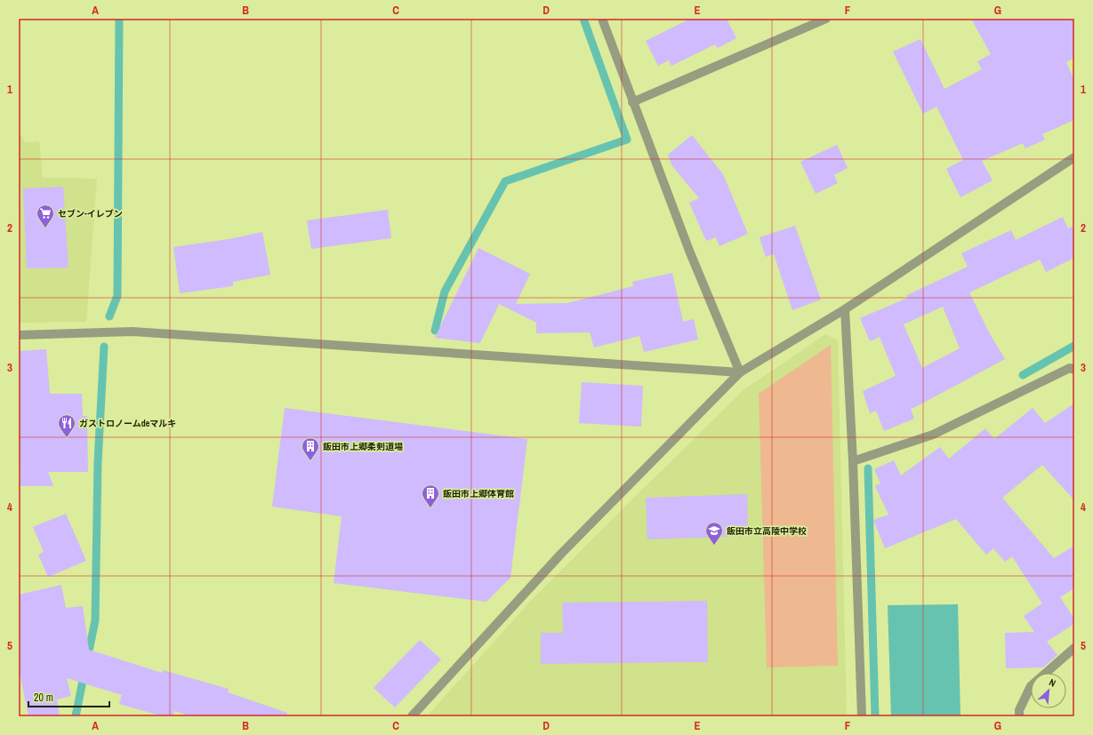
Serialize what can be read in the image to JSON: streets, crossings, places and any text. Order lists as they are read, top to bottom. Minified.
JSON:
{"places":{"supermarket":["セブン-イレブン"],"restaurant":["ガストロノームdeマルキ"],"building":["飯田市上郷柔剣道場","飯田市上郷体育館"],"school or university":["飯田市立高陵中学校"]},"scale_bar":"20 m","north":"top right","grid":{"columns":["A","B","C","D","E","F","G"],"rows":["1","2","3","4","5"]}}
